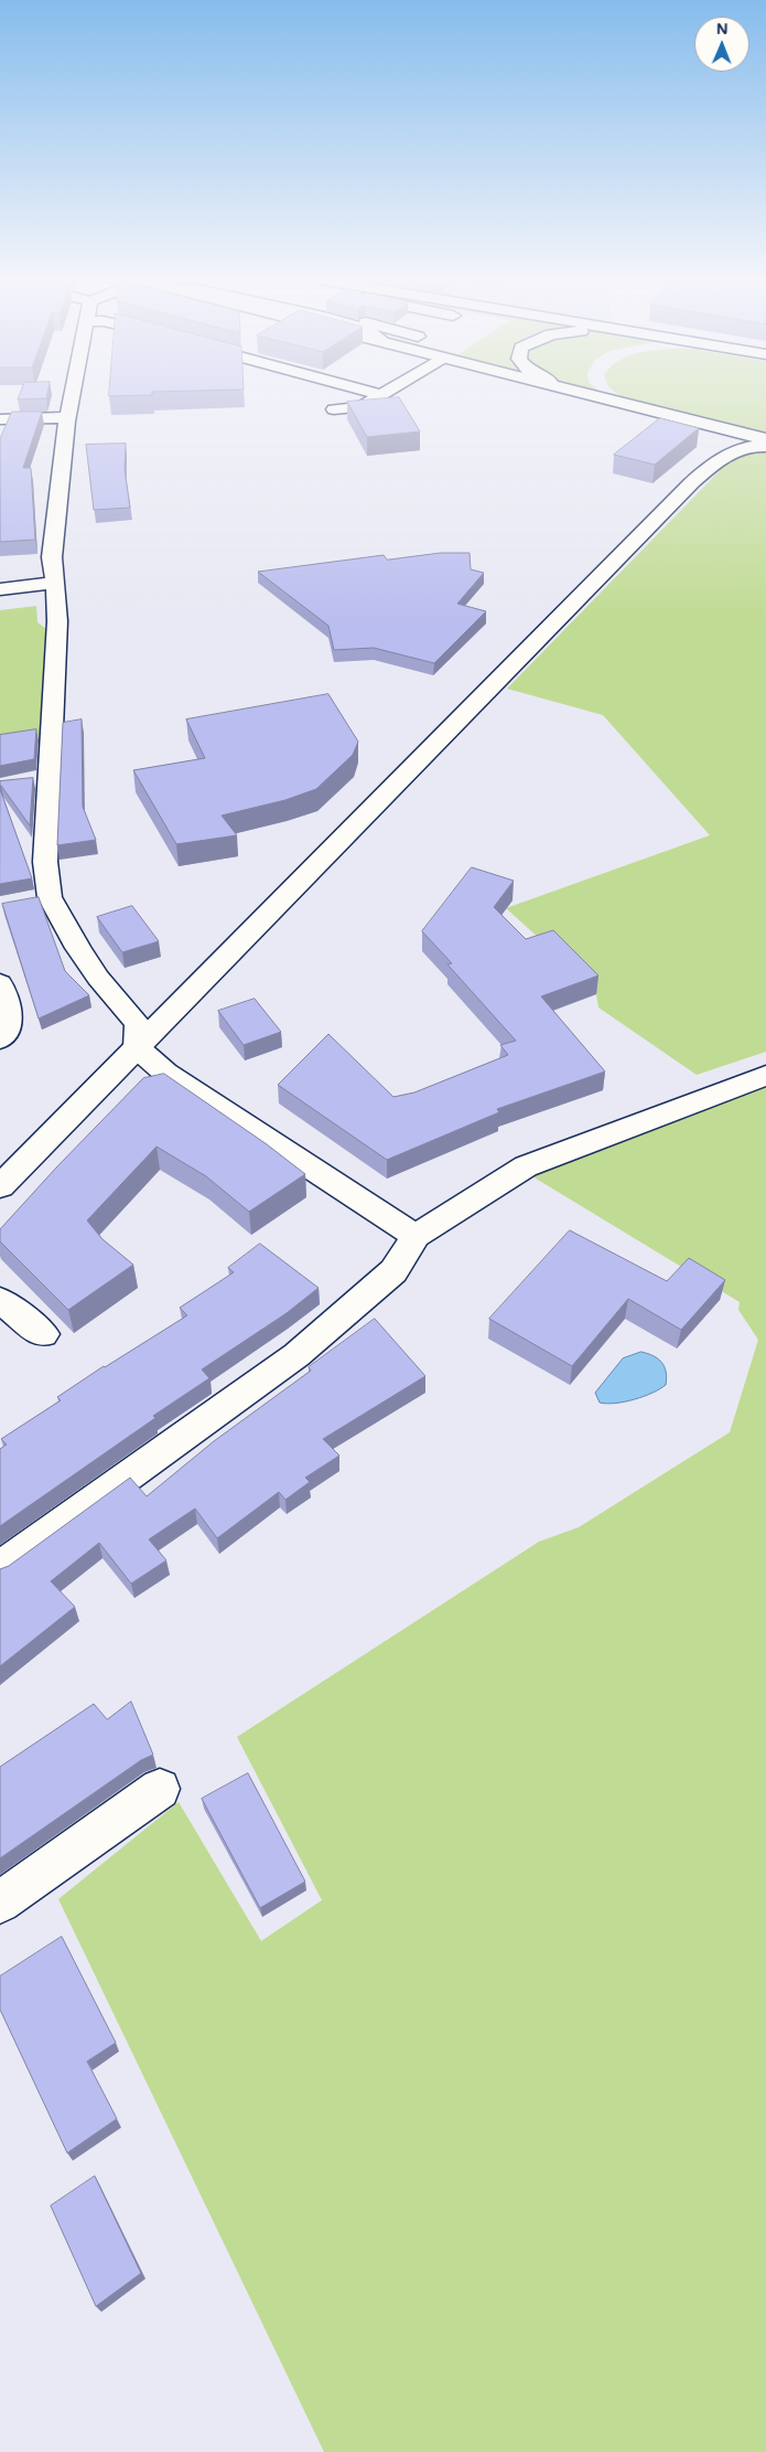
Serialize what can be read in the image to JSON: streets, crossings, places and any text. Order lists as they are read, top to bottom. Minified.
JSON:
{"north":"top"}
